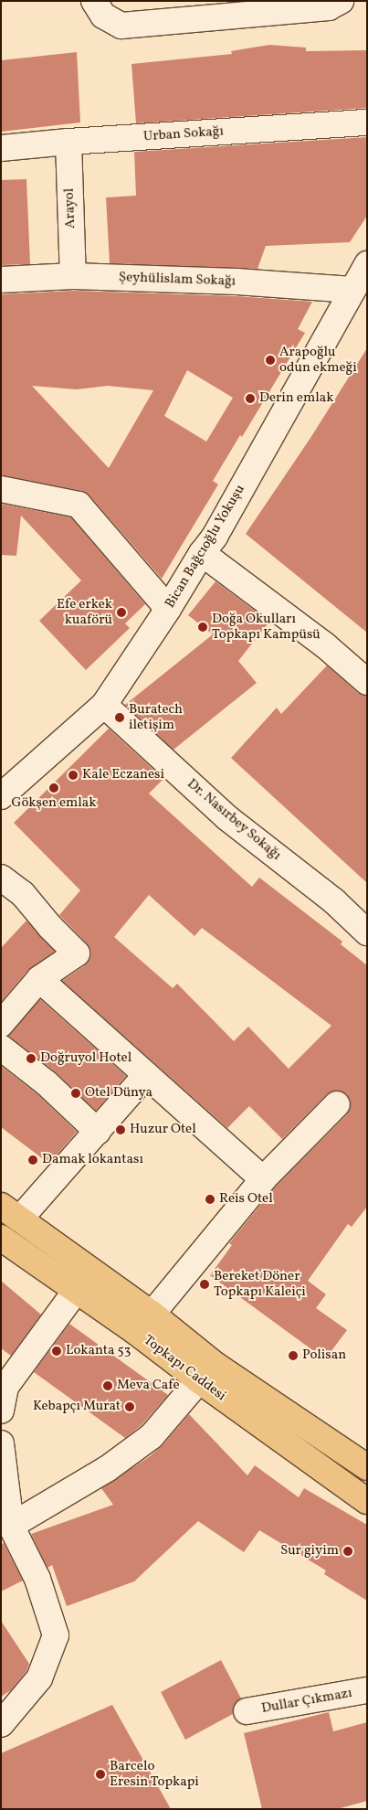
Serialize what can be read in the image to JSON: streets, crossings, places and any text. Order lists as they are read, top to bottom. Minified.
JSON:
{"streets":{"main road":["Topkapı Caddesi"],"street":["Urban Sokağı","Arayol","Şeyhülislam Sokağı","Bican Bağcıoğlu Yokuşu","Dr. Nasırbey Sokağı","Dullar Çıkmazı"]},"crossings":[["Urban Sokağı","Arayol"],["Arayol","Şeyhülislam Sokağı"],["Şeyhülislam Sokağı","Bican Bağcıoğlu Yokuşu"],["Bican Bağcıoğlu Yokuşu","Dr. Nasırbey Sokağı"]],"places":["Arapoğlu odun ekmeği","Derin emlak","Efe erkek kuaförü","Doğa Okulları Topkapı Kampüsü","Buratech iletişim","Kale Eczanesi","Gökşen emlak","Doğruyol Hotel","Otel Dünya","Huzur Otel","Damak lokantası","Reis Otel","Bereket Döner Topkapı Kaleiçi","Lokanta 53","Polisan","Meva Cafe","Kebapçı Murat","Sur giyim","Barcelo Eresin Topkapi"]}
